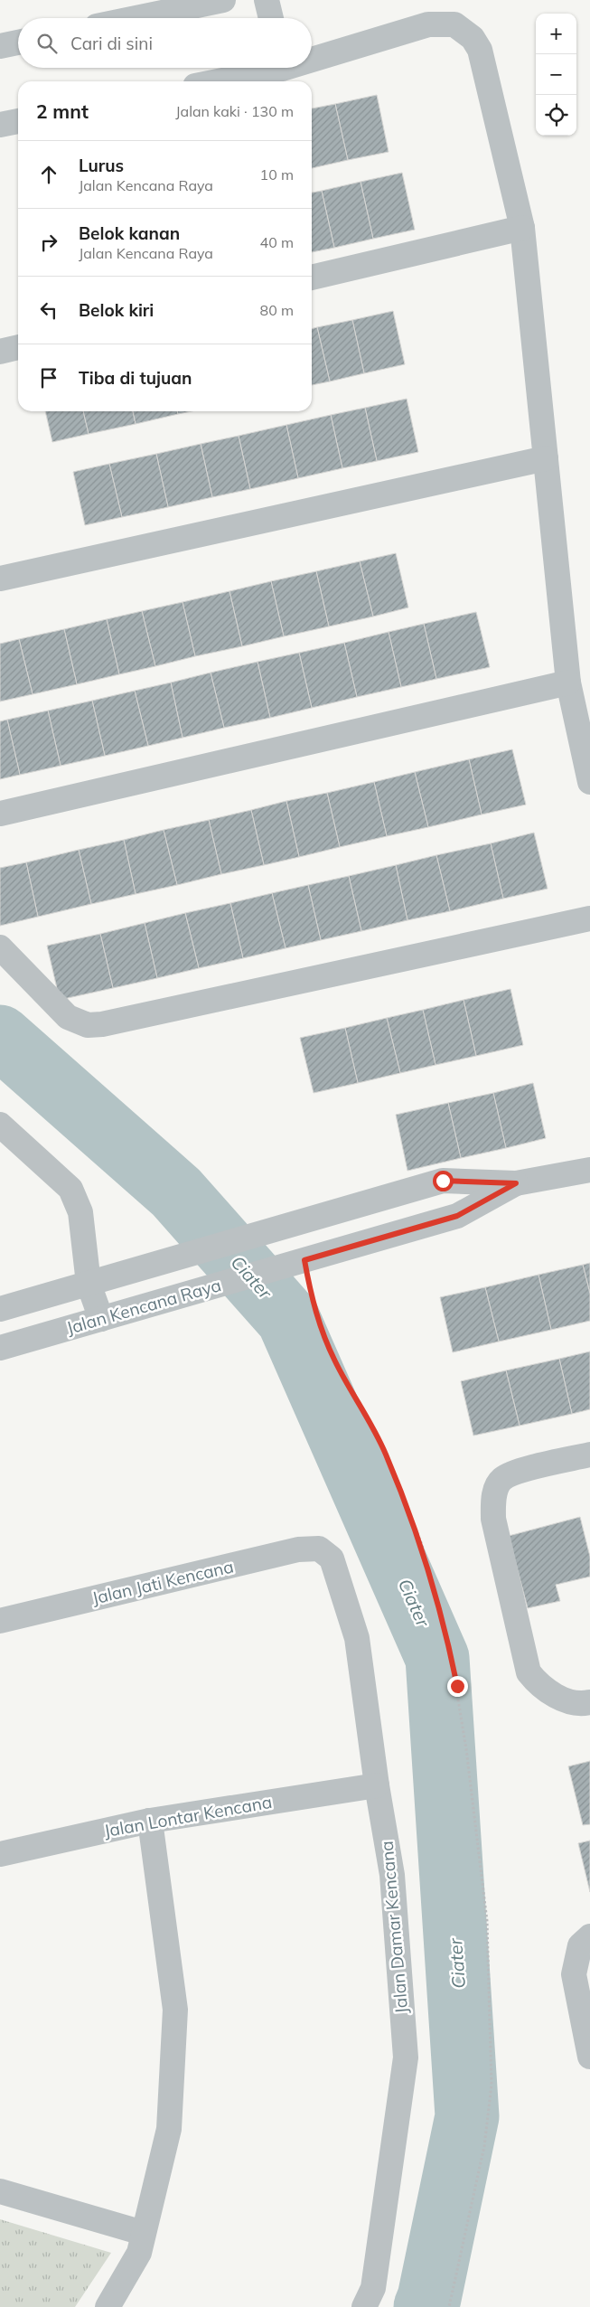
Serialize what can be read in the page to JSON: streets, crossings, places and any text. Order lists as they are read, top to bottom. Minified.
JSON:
{"streets":{"street":["Jalan Kencana Raya","Jalan Jati Kencana","Jalan Lontar Kencana","Jalan Damar Kencana"]},"crossings":[["Jalan Jati Kencana","Jalan Damar Kencana"],["Jalan Lontar Kencana","Jalan Damar Kencana"]],"water":["Ciater"],"page":{"map_buttons":["+","−"],"search":"Cari di sini","heading":["2 mnt","Jalan kaki · 130 m"],"list":[["Lurus","Jalan Kencana Raya","10 m"],["Belok kanan","Jalan Kencana Raya","40 m"],["Belok kiri","80 m"],"Tiba di tujuan"]}}
